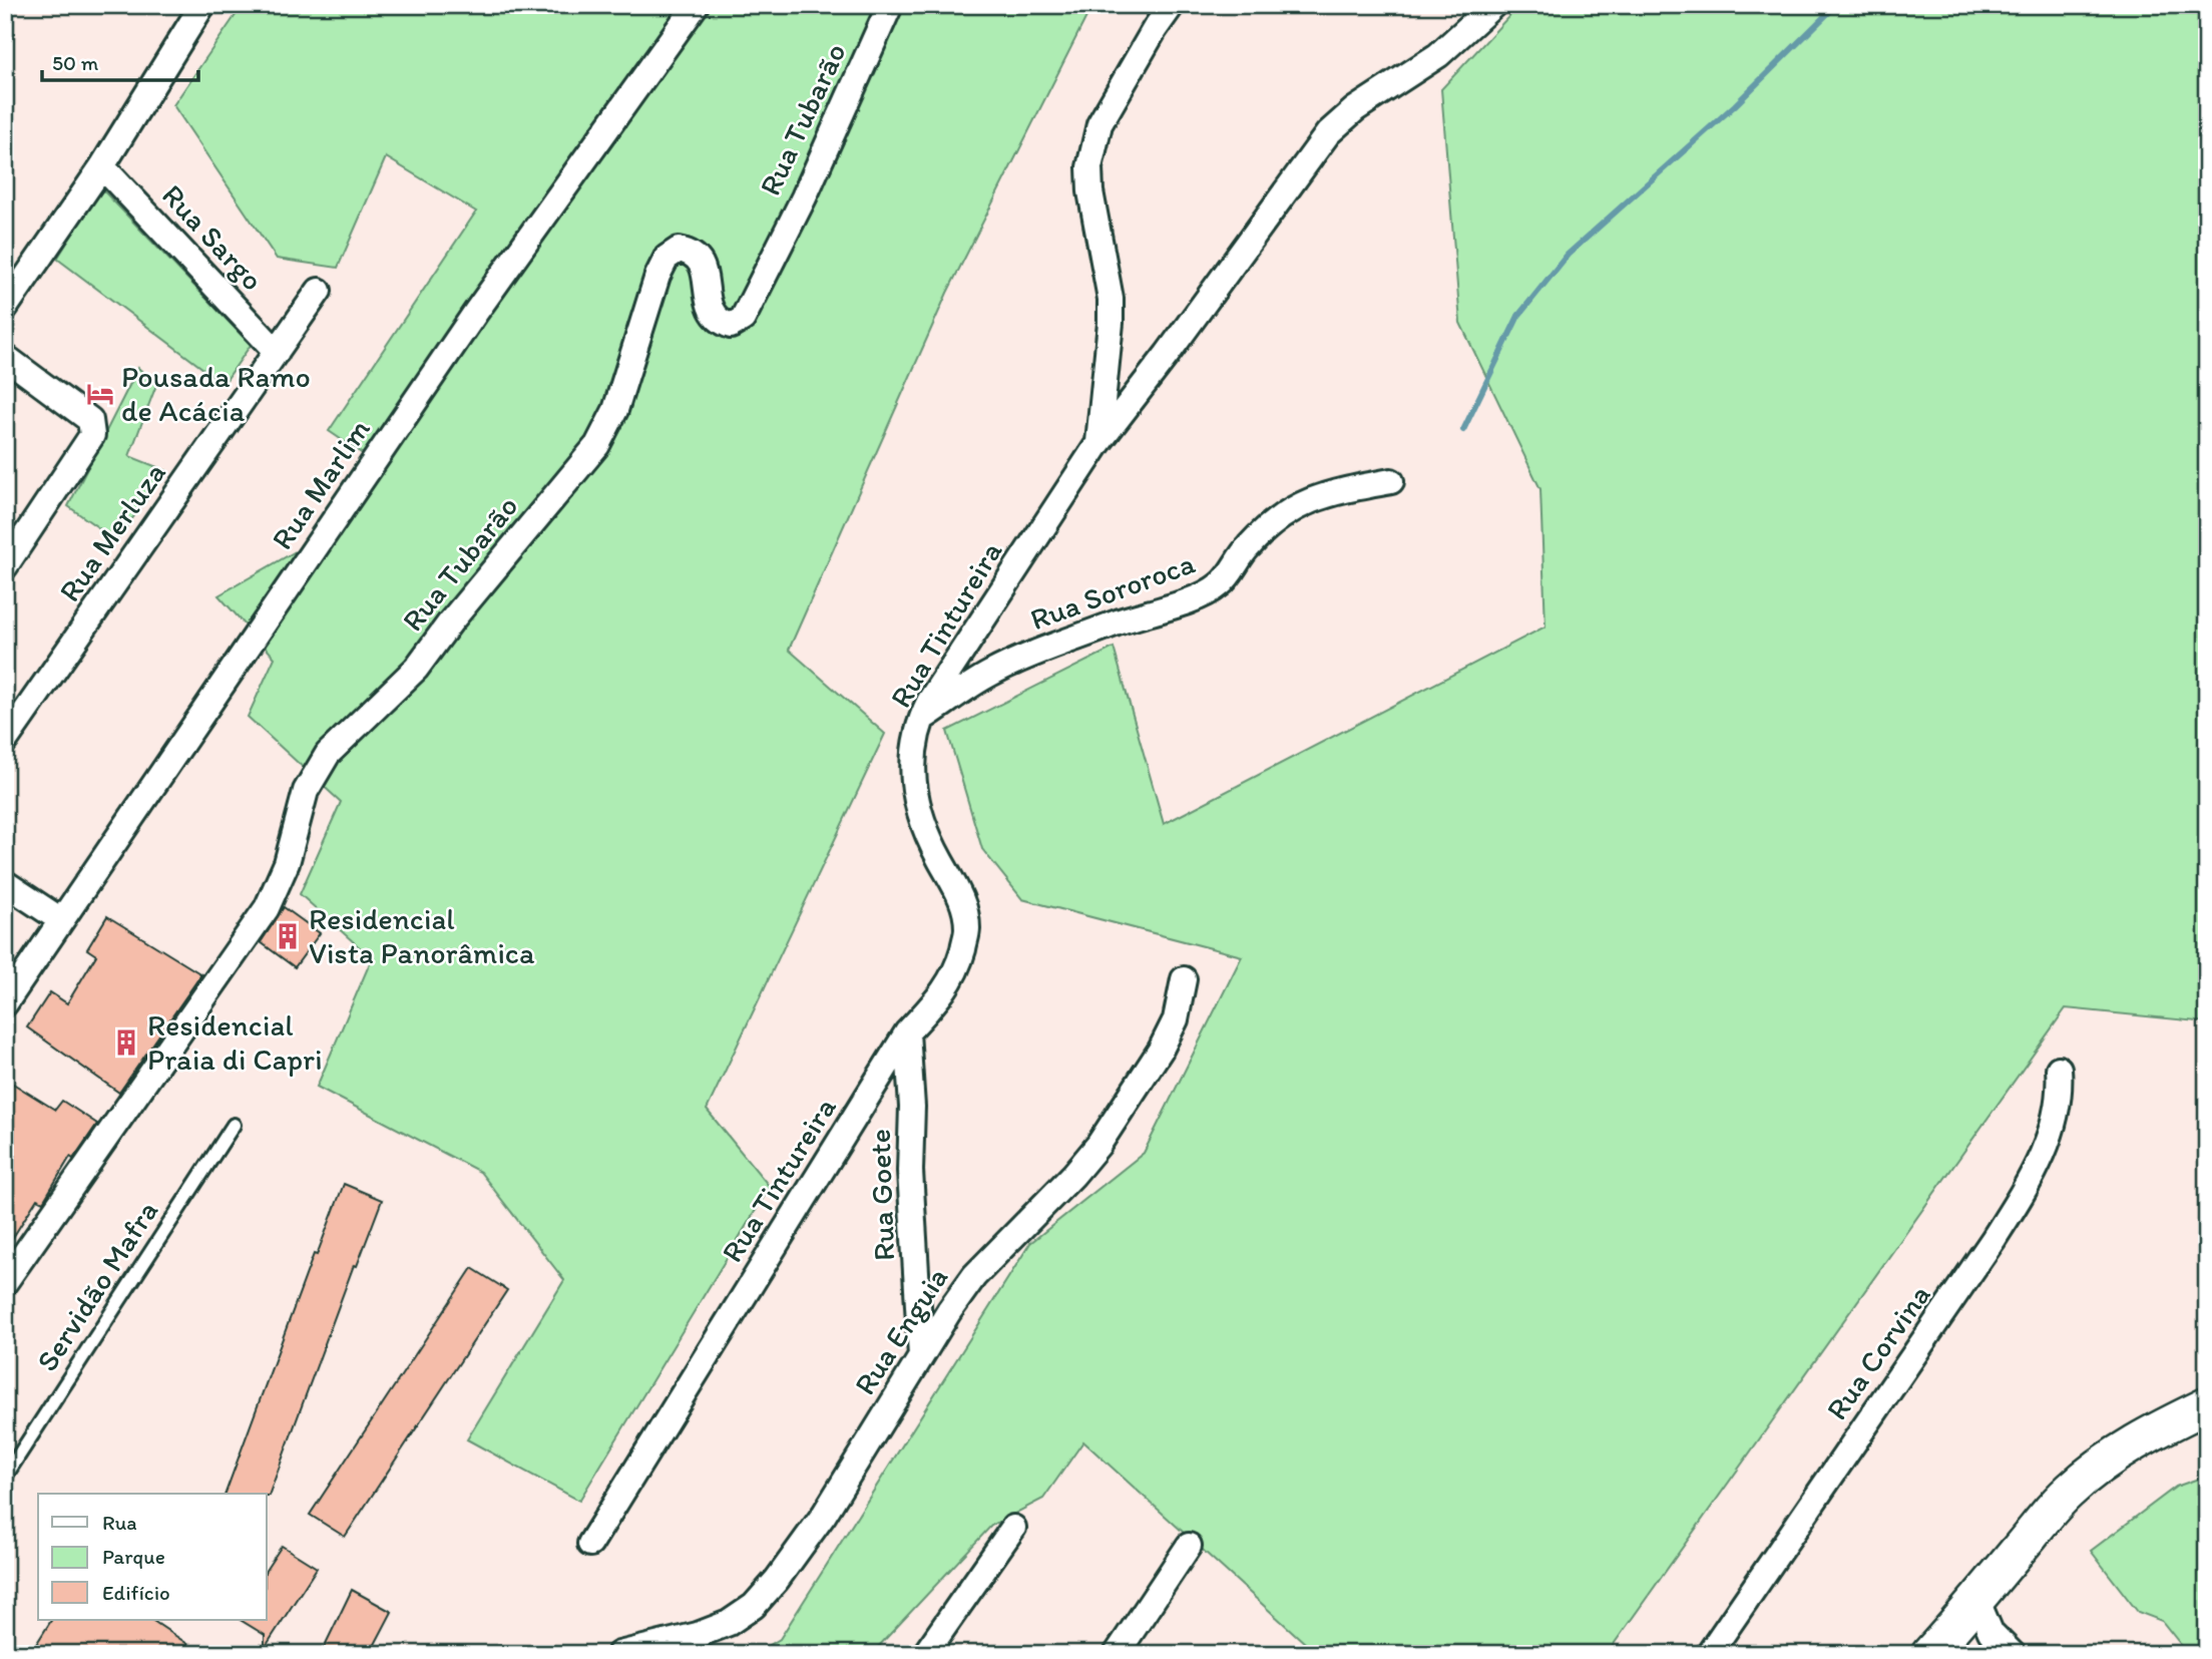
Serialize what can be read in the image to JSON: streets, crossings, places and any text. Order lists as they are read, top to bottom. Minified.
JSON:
{"streets":{"street":["Rua Tubarão","Rua Sargo","Rua Marlim","Rua Merluza","Rua Sororoca","Rua Tintureira","Rua Goete","Rua Enguia","Rua Corvina"],"lane":["Servidão Mafra"]},"crossings":[["Rua Sargo","Rua Merluza"],["Rua Sororoca","Rua Tintureira"],["Rua Tintureira","Rua Goete"],["Rua Goete","Rua Enguia"]],"places":{"hotel":["Pousada Ramo de Acácia"],"building":["Residencial Vista Panorâmica","Residencial Praia di Capri"]},"legend":["Rua","Parque","Edifício"],"scale_bar":"50 m"}
